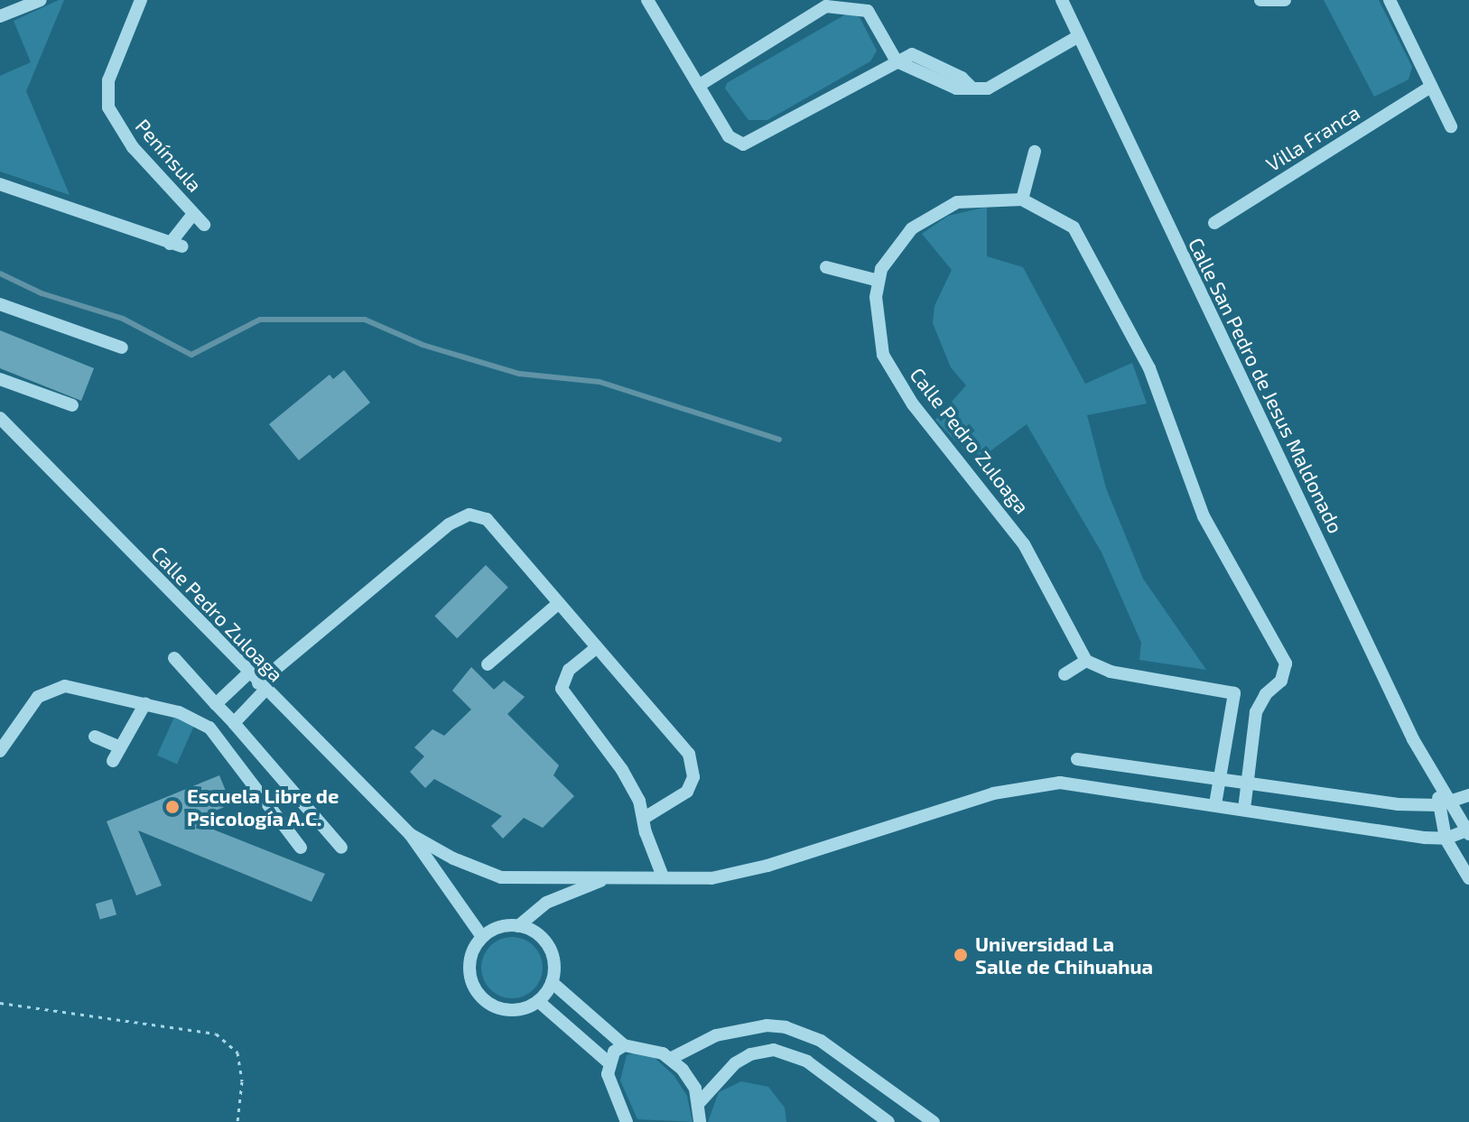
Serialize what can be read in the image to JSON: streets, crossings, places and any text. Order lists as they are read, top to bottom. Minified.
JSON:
{"streets":{"street":["Villa Franca","Península","Calle San Pedro de Jesus Maldonado","Calle Pedro Zuloaga"]},"places":["Escuela Libre de Psicología A.C.","Universidad La Salle de Chihuahua"]}
